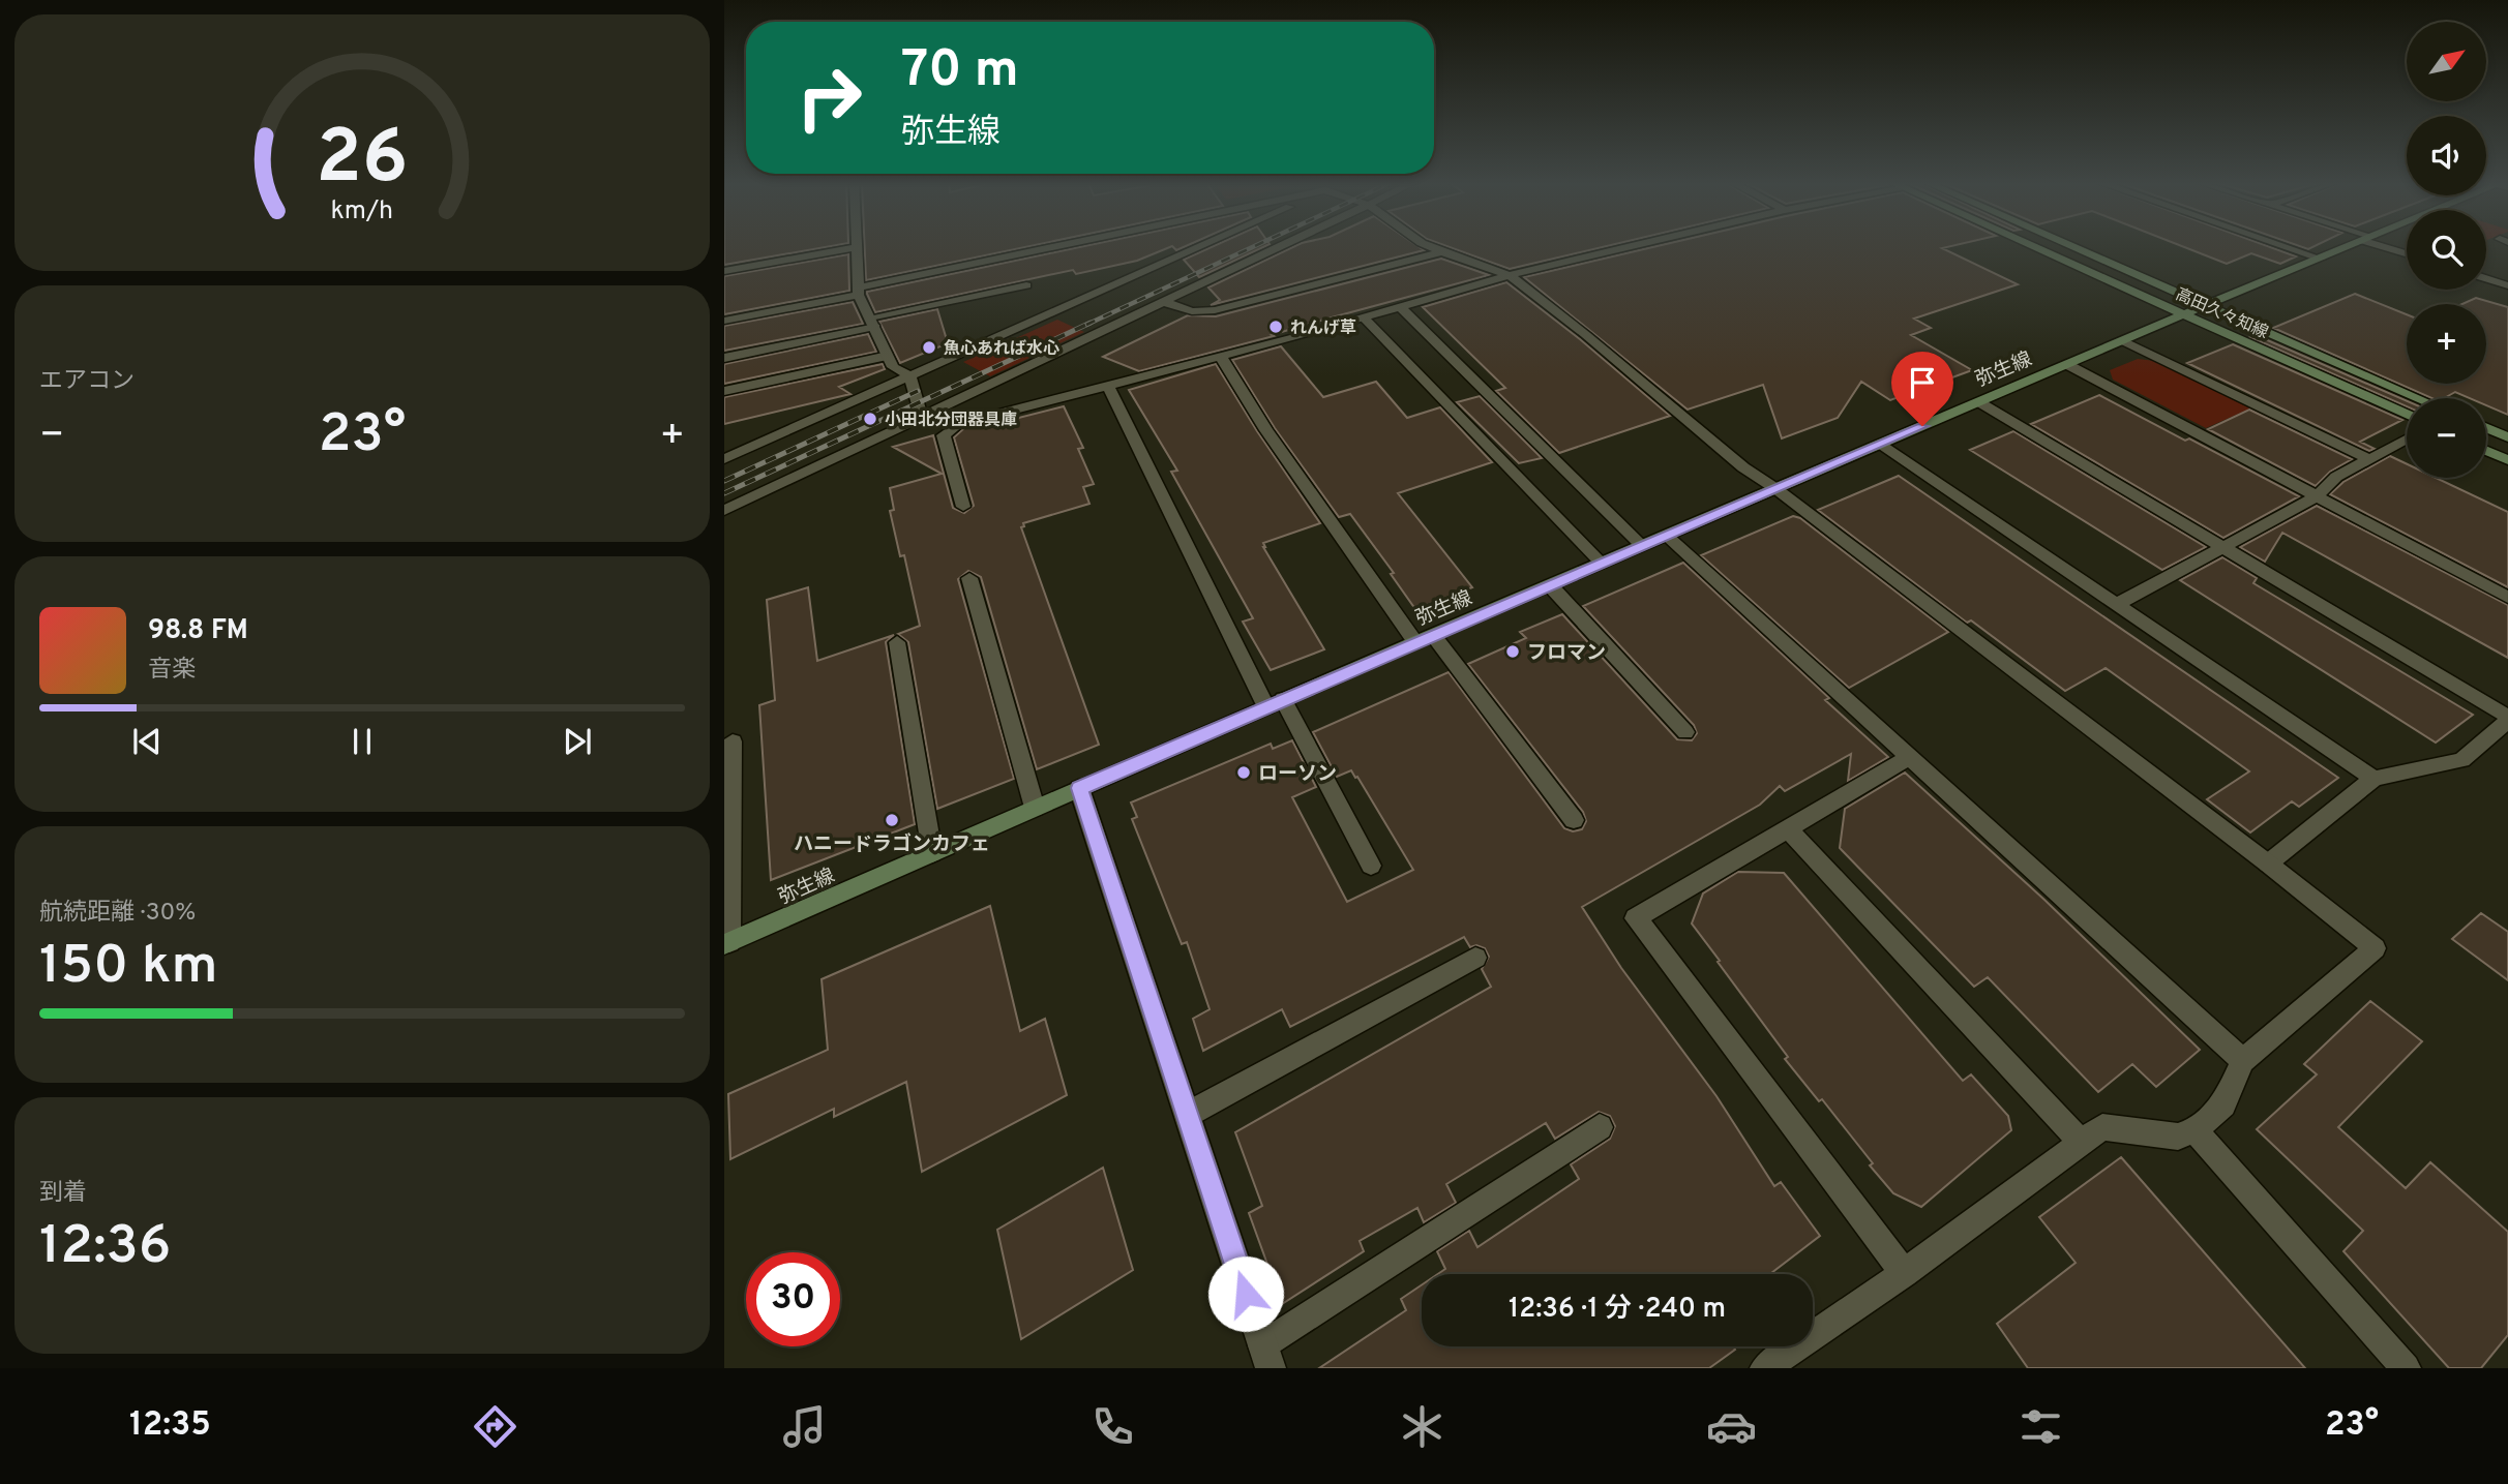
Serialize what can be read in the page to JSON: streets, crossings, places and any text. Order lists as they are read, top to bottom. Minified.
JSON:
{"streets":{"street":["高田久々知線","弥生線"]},"crossings":[["高田久々知線","弥生線"]],"places":["れんげ草","魚心あれば水心","小田北分団器具庫","フロマン","ローソン","ハニードラゴンカフェ"],"north":"top right","page":{"map_buttons":["+","−"],"turn":["70 m","弥生線"],"tile":["エアコン",["航続距離 · 30%","150 km"],["到着","12:36"]],"heat":["−","23°","+"],"song":["98.8 FM","音楽"],"limit":"30","trip":"12:36 · 1 分 · 240 m","tabs":["12:35","23°"],"gauge":["26","km/h"]}}
